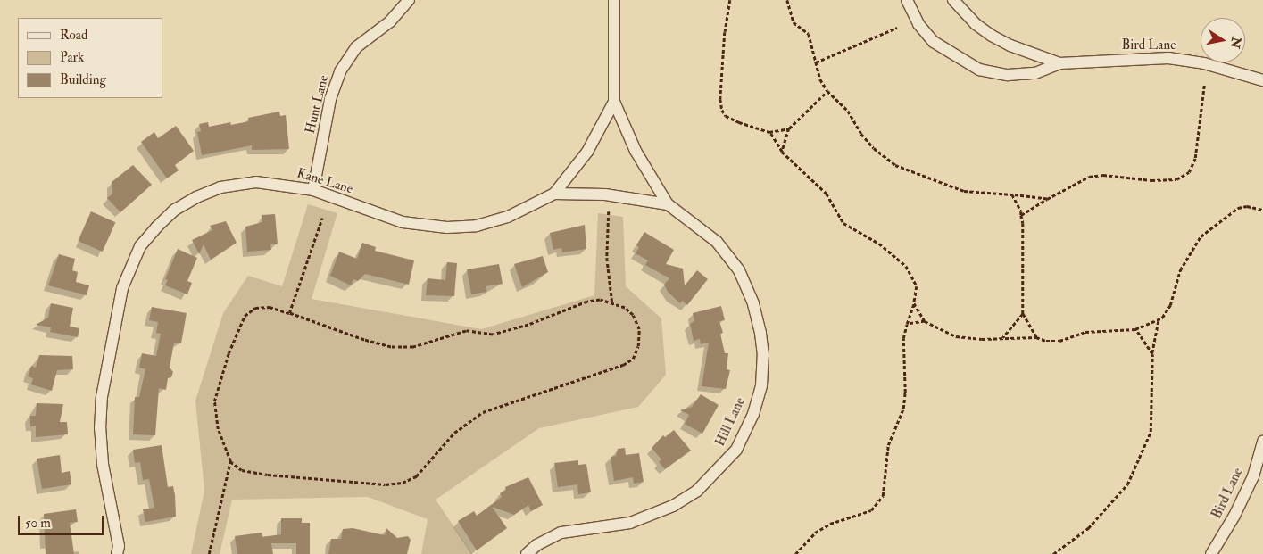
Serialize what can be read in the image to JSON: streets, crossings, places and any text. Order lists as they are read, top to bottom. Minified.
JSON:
{"streets":{"street":["Bird Lane","Hunt Lane","Kane Lane","Hill Lane"]},"crossings":[["Hunt Lane","Kane Lane"]],"legend":["Road","Park","Building"],"scale_bar":"50 m","north":"right"}
